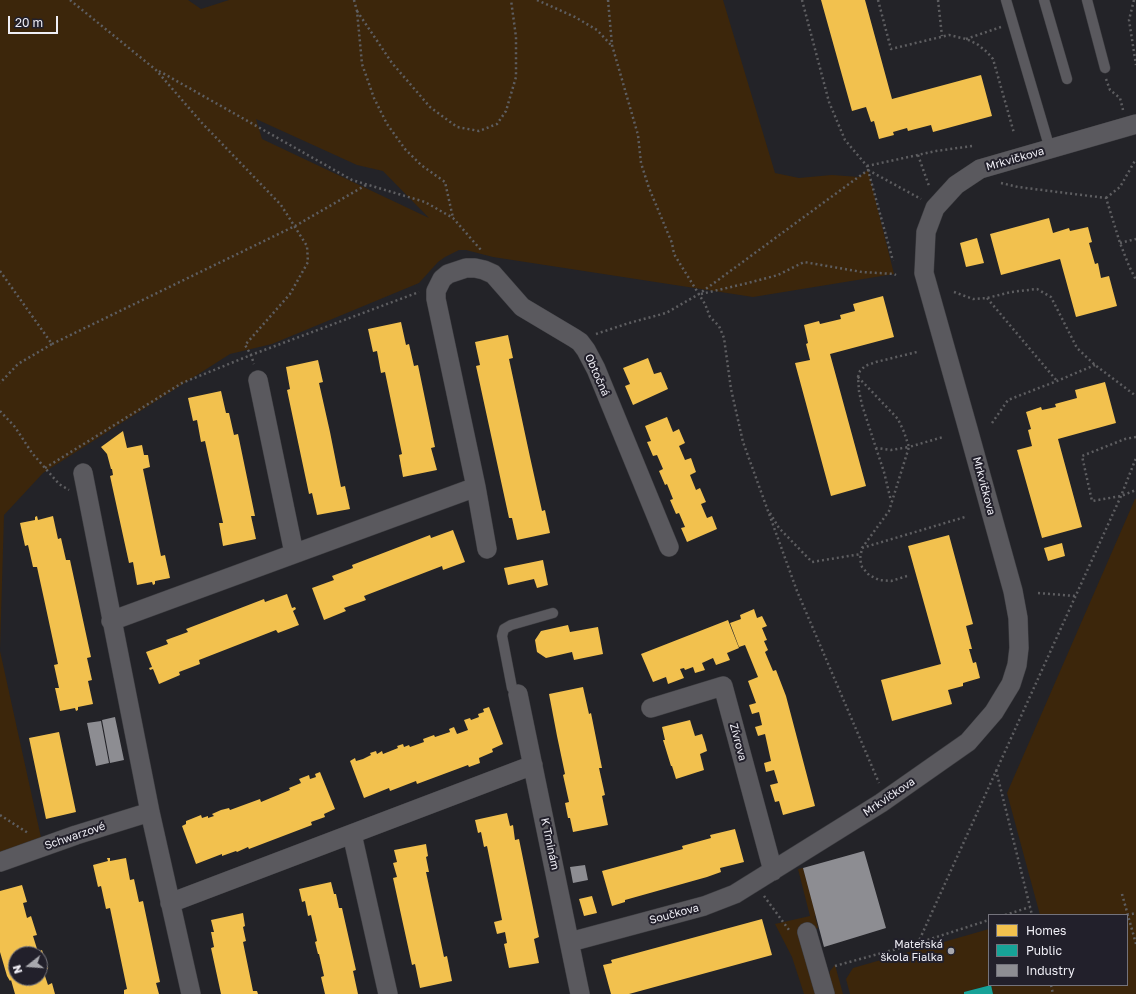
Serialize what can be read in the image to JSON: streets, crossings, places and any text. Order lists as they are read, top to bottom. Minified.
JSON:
{"streets":{"street":["Mrkvičkova","Obtočná","Zívrova","Schwarzové","K Trninám","Součkova"]},"crossings":[["Mrkvičkova","Zívrova"],["Mrkvičkova","Součkova"],["Zívrova","Součkova"],["K Trninám","Součkova"]],"places":["Mateřská škola Fialka"],"legend":["Homes","Public","Industry"],"scale_bar":"20 m","north":"left"}
